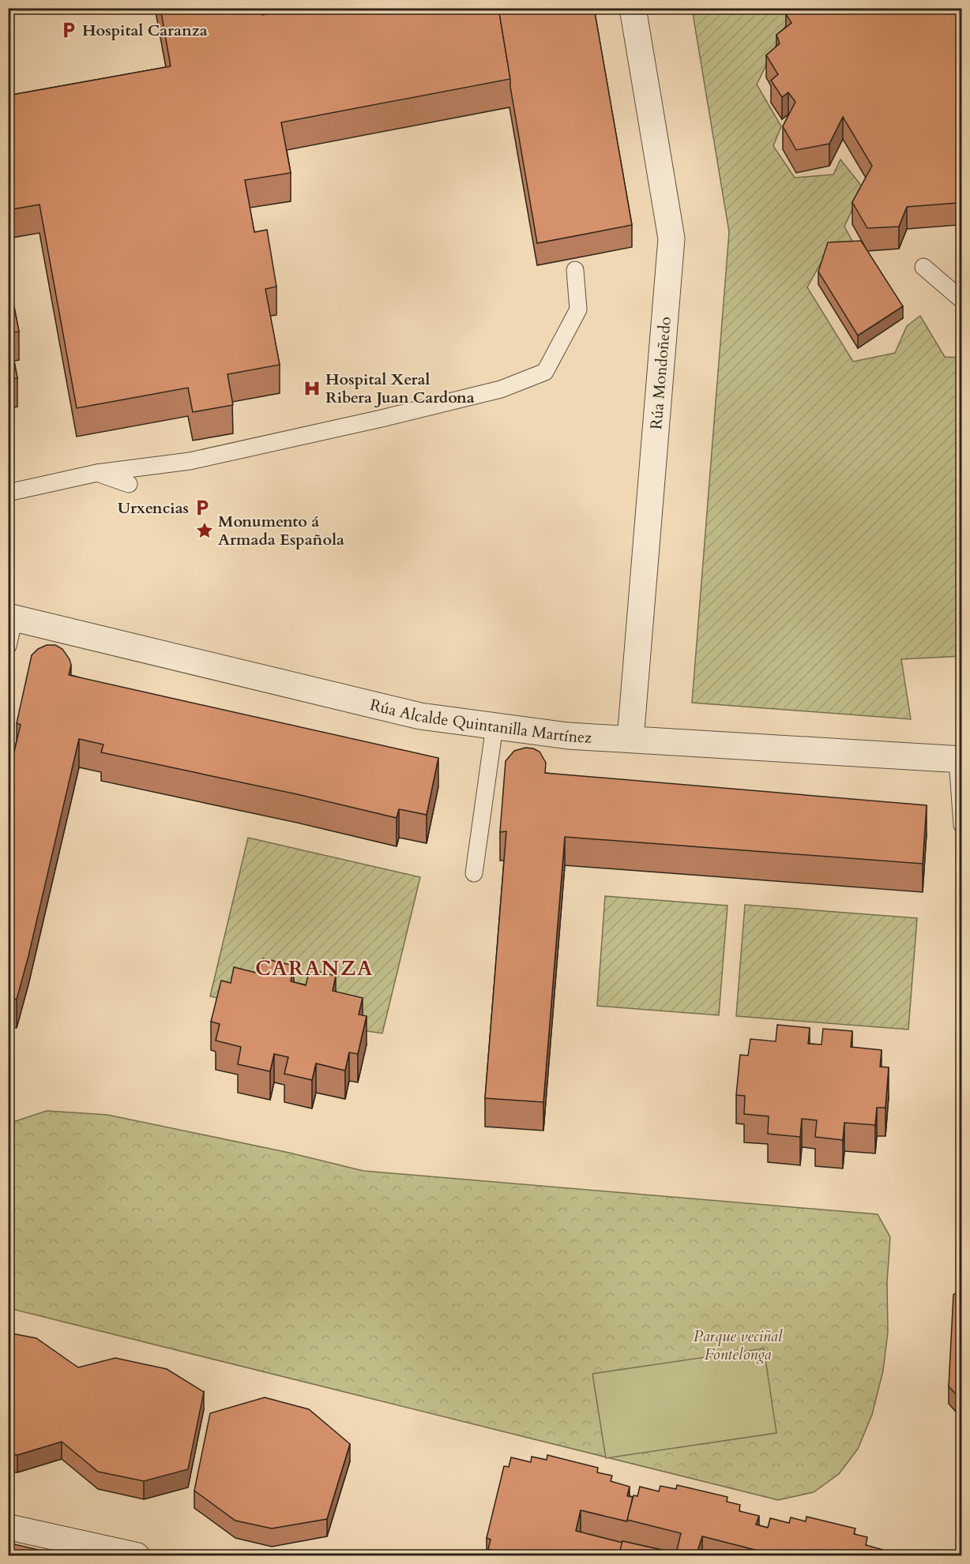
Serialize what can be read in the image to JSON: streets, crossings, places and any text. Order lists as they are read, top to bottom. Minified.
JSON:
{"streets":{"street":["Rúa Mondoñedo","Rúa Alcalde Quintanilla Martínez"]},"crossings":[["Rúa Mondoñedo","Rúa Alcalde Quintanilla Martínez"]],"districts":["CARANZA"],"parks":["Parque veciñal Fontelonga"],"places":{"parking":["Hospital Caranza","Urxencias"],"hospital":["Hospital Xeral Ribera Juan Cardona"],"place":["Monumento á Armada Española"]}}
